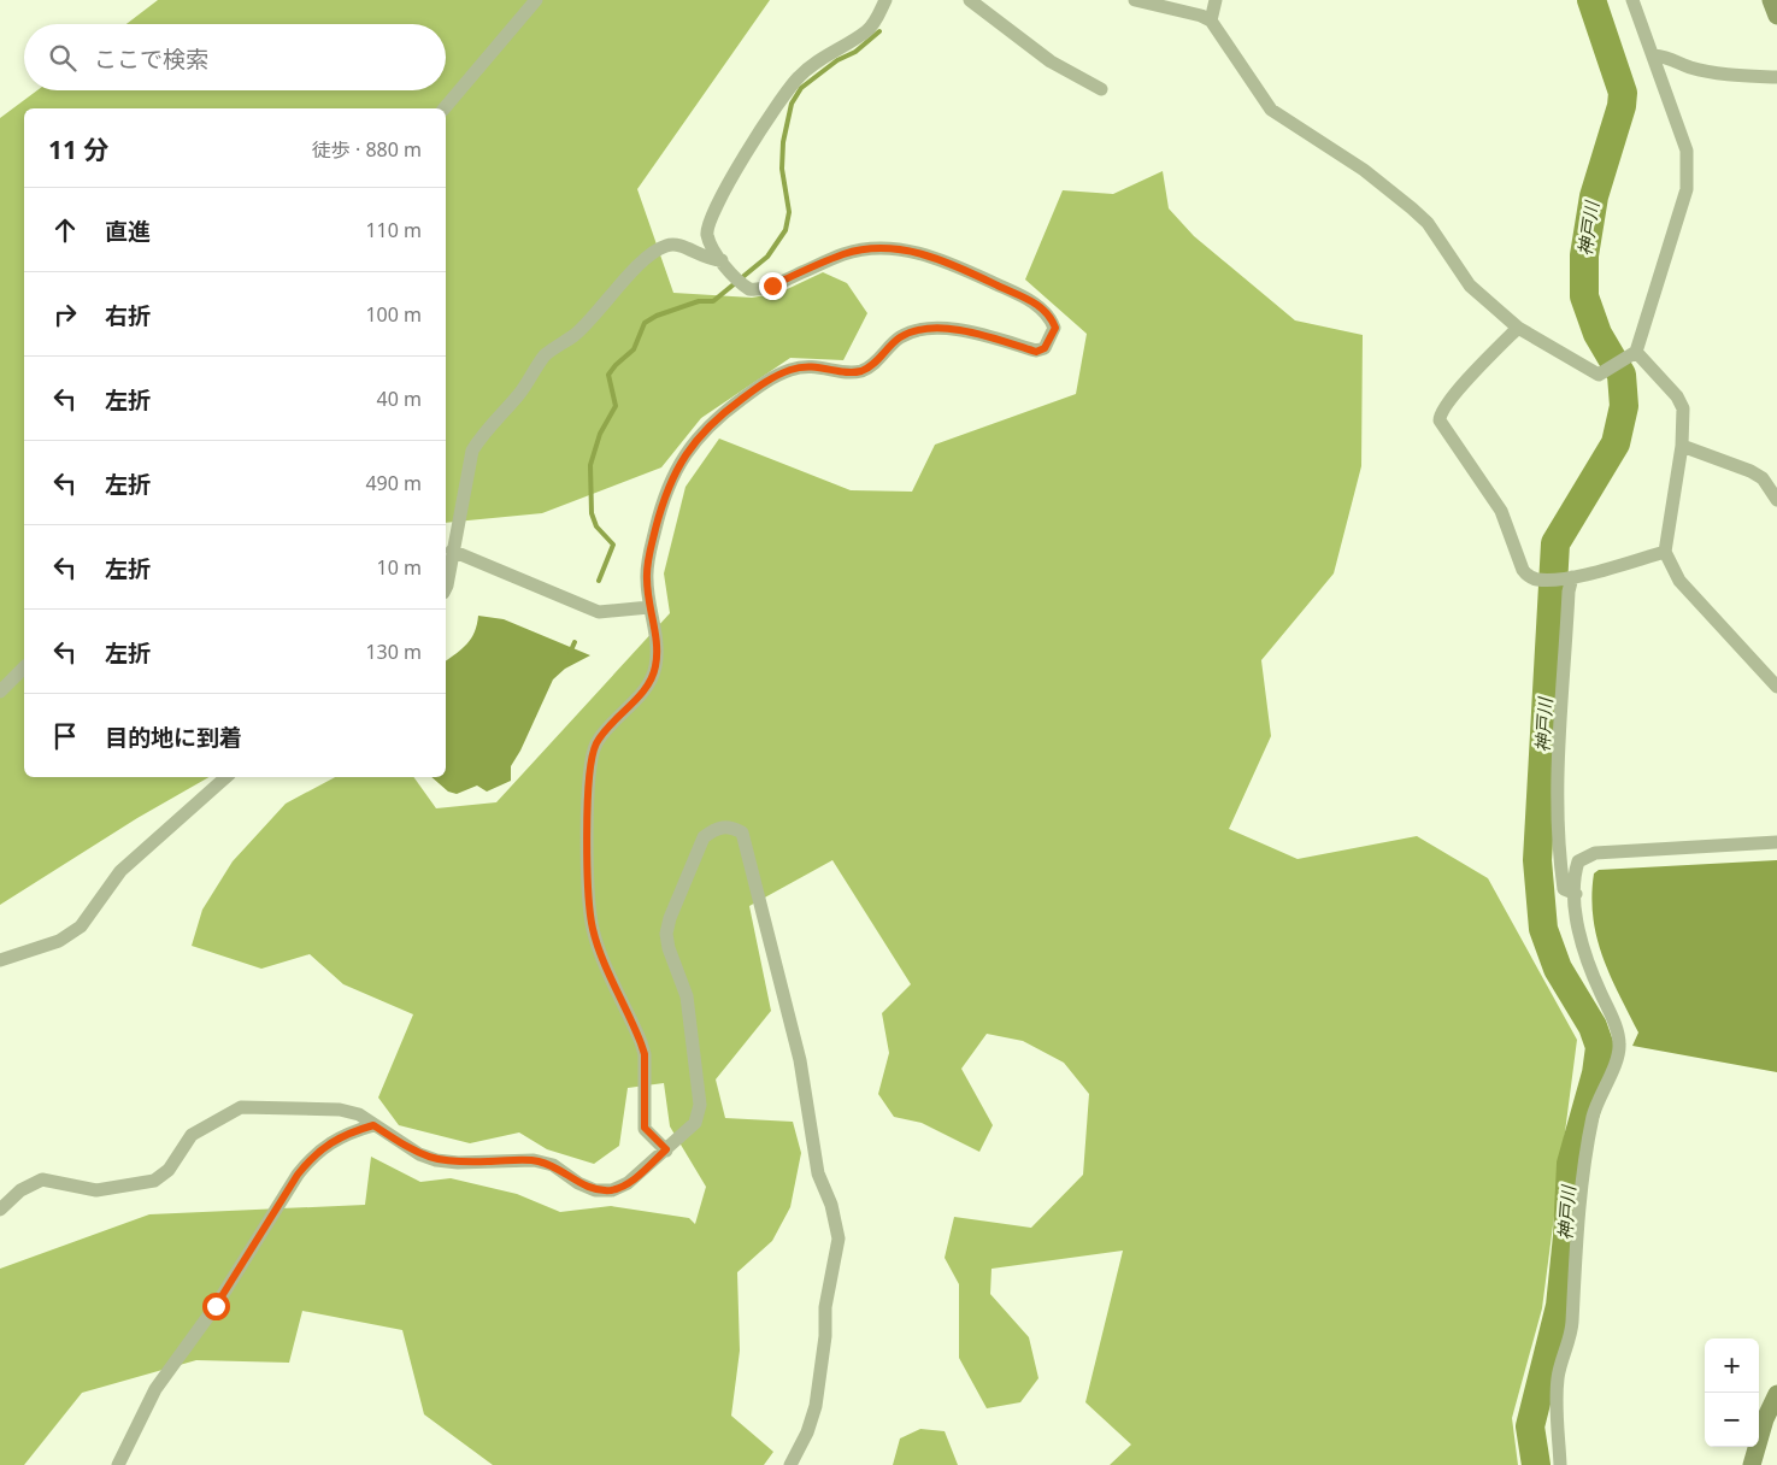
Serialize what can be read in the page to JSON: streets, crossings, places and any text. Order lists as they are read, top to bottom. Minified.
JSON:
{"water":["神戸川"],"page":{"search":"ここで検索","heading":["11 分","徒歩 · 880 m"],"list":[["直進","110 m"],["右折","100 m"],["左折","40 m"],["左折","490 m"],["左折","10 m"],["左折","130 m"],"目的地に到着"],"map_buttons":["+","−"]}}
